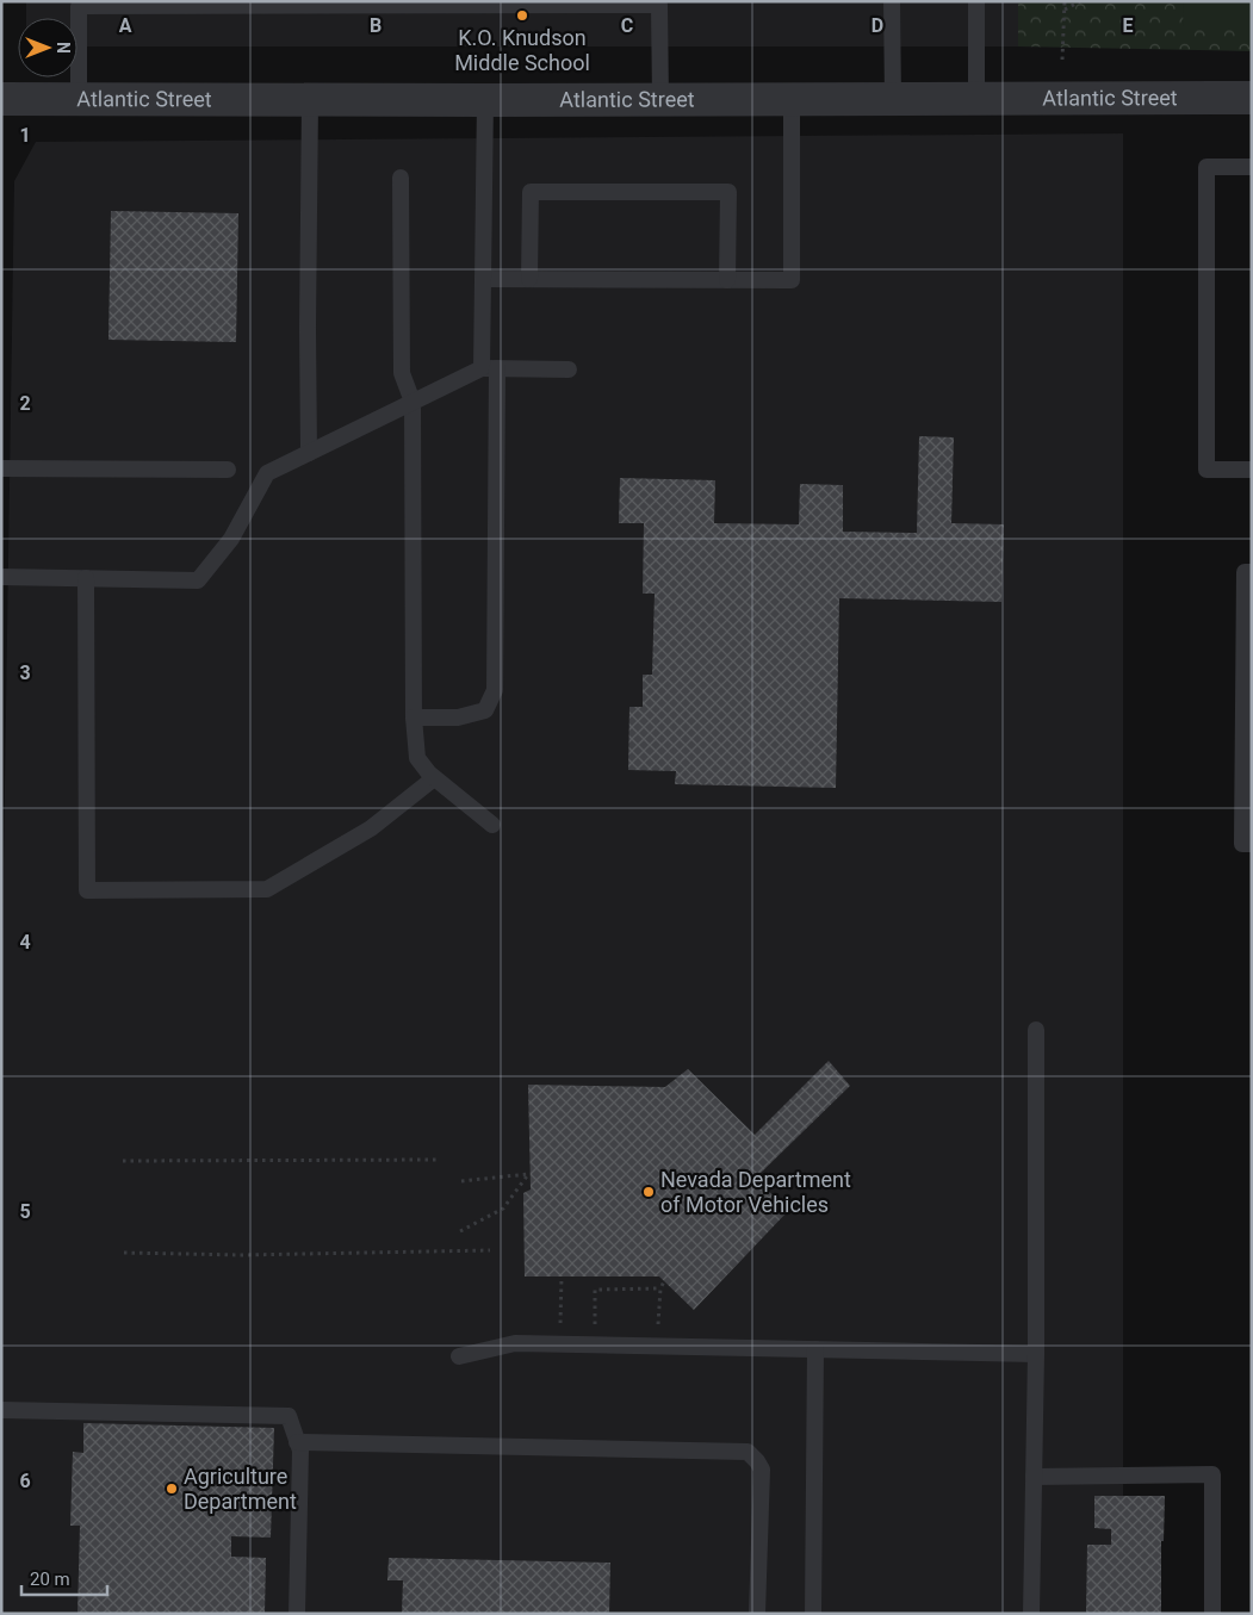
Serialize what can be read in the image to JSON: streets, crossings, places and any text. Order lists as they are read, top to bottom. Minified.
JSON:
{"streets":{"street":["Atlantic Street"]},"places":["K.O. Knudson Middle School","Nevada Department of Motor Vehicles","Agriculture Department"],"scale_bar":"20 m","north":"right","grid":{"columns":["A","B","C","D","E"],"rows":["1","2","3","4","5","6"]}}
